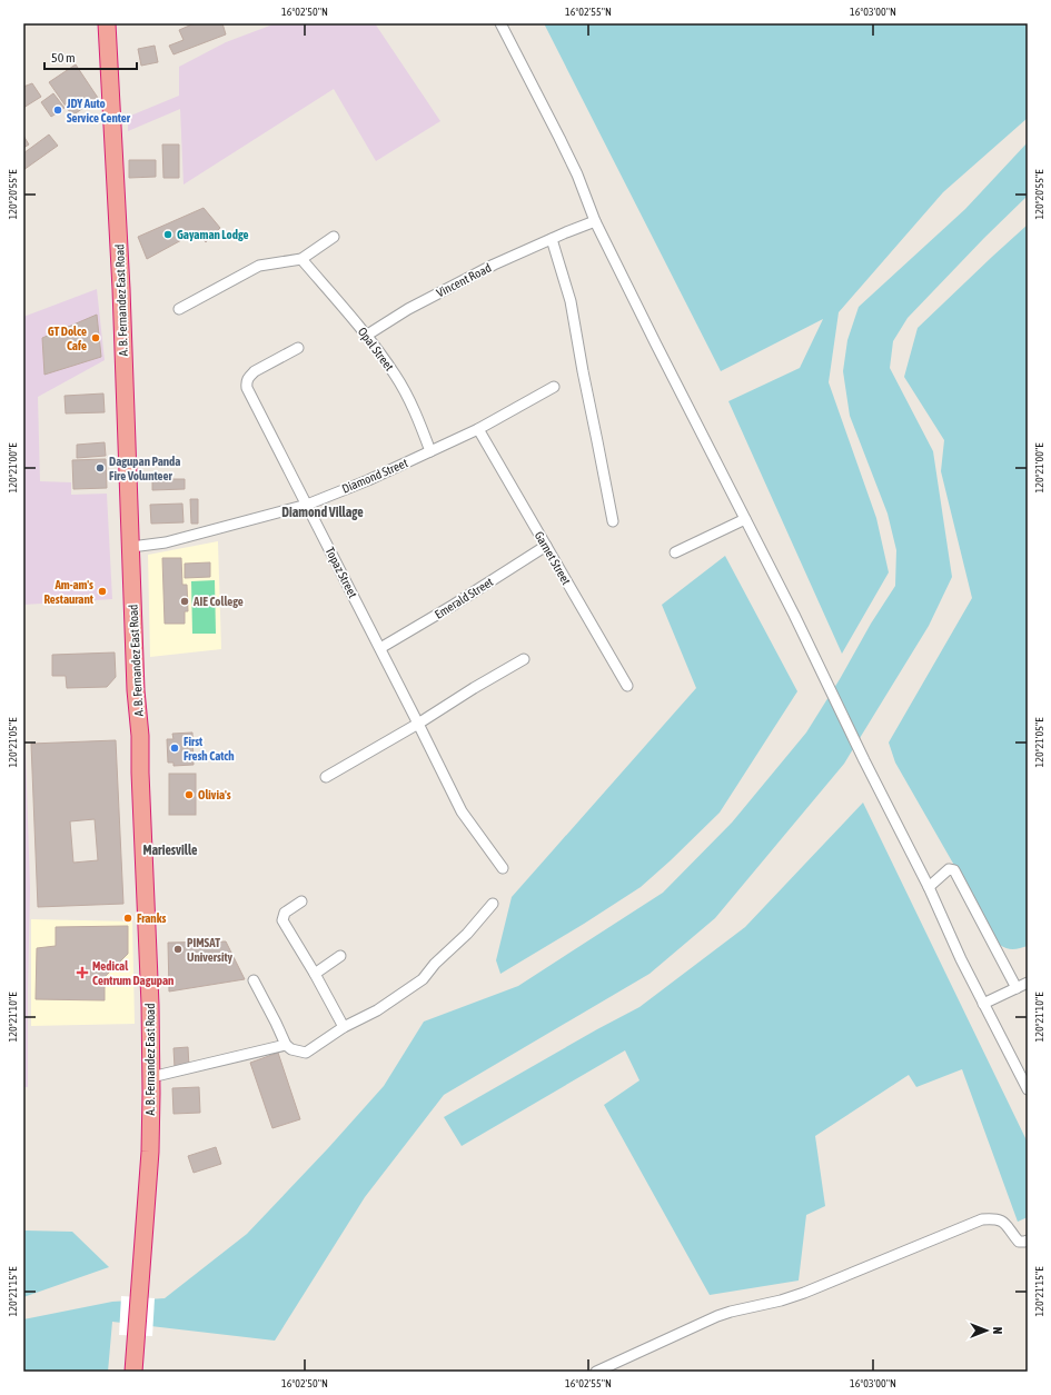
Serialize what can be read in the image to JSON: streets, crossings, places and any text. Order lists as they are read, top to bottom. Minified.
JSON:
{"streets":{"highway":["A. B. Fernandez East Road"],"street":["Vincent Road","Opal Street","Diamond Street","Garnet Street","Topaz Street","Emerald Street"]},"crossings":[["Vincent Road","Opal Street"],["A. B. Fernandez East Road","Diamond Street"],["Opal Street","Diamond Street"],["Diamond Street","Garnet Street"],["Diamond Street","Topaz Street"],["Garnet Street","Emerald Street"],["Topaz Street","Emerald Street"]],"districts":["Diamond Village","Mariesville"],"places":{"other":["JDY Auto Service Center","Gayaman Lodge","GT Dolce Cafe","Dagupan Panda Fire Volunteer","Am-am's Restaurant","AIE College","First Fresh Catch","Olivia's","Franks","PIMSAT University"],"health":["Medical Centrum Dagupan"]},"scale_bar":"50 m","north":"right","coordinates":["16°02'50\"N","16°02'55\"N","16°03'00\"N","120°20'55\"E","120°21'00\"E","120°21'05\"E","120°21'10\"E","120°21'15\"E"]}
